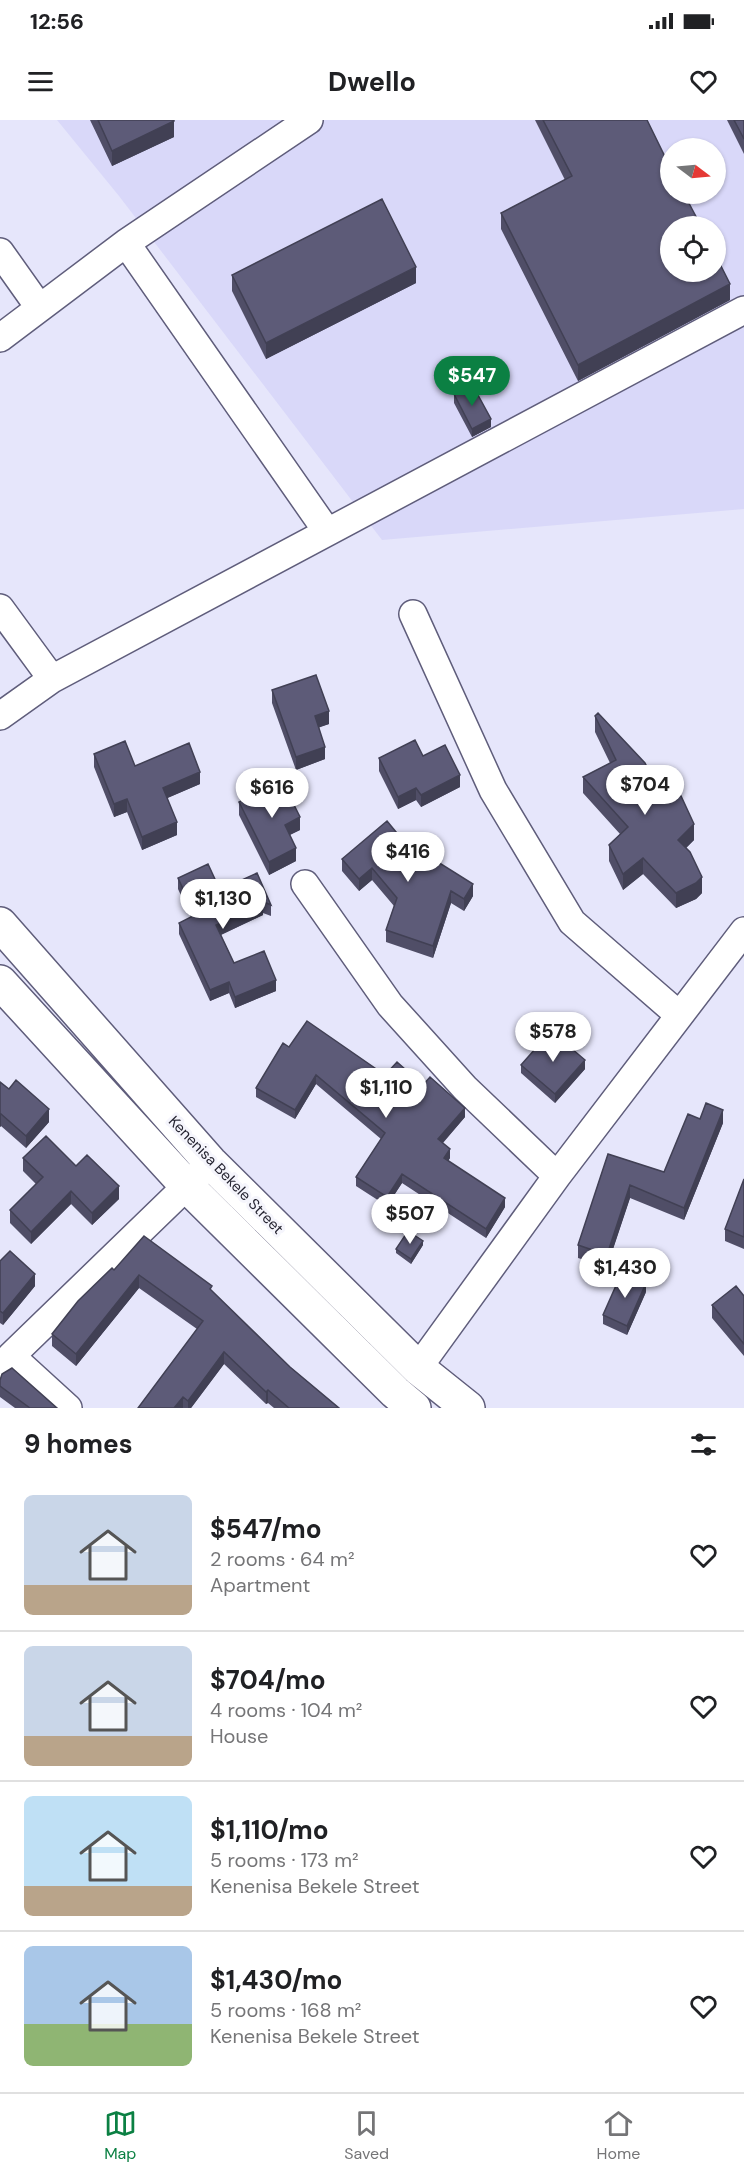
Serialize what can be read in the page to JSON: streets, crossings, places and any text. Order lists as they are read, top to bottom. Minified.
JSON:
{"streets":{"main road":["Kenenisa Bekele Street"]},"north":"right","page":{"status":"12:56","header":"Dwello","price":["$547","$704","$616","$416","$1,130","$578","$1,110","$507","$1,430"],"heading":"9 homes","list":[{"name":"$547/mo","note":"2 rooms · 64 m² · Apartment"},{"name":"$704/mo","note":"4 rooms · 104 m² · House"},{"name":"$1,110/mo","note":"5 rooms · 173 m² · Kenenisa Bekele Street"},{"name":"$1,430/mo","note":"5 rooms · 168 m² · Kenenisa Bekele Street"}],"tabs":["Map","Saved","Home"]}}
